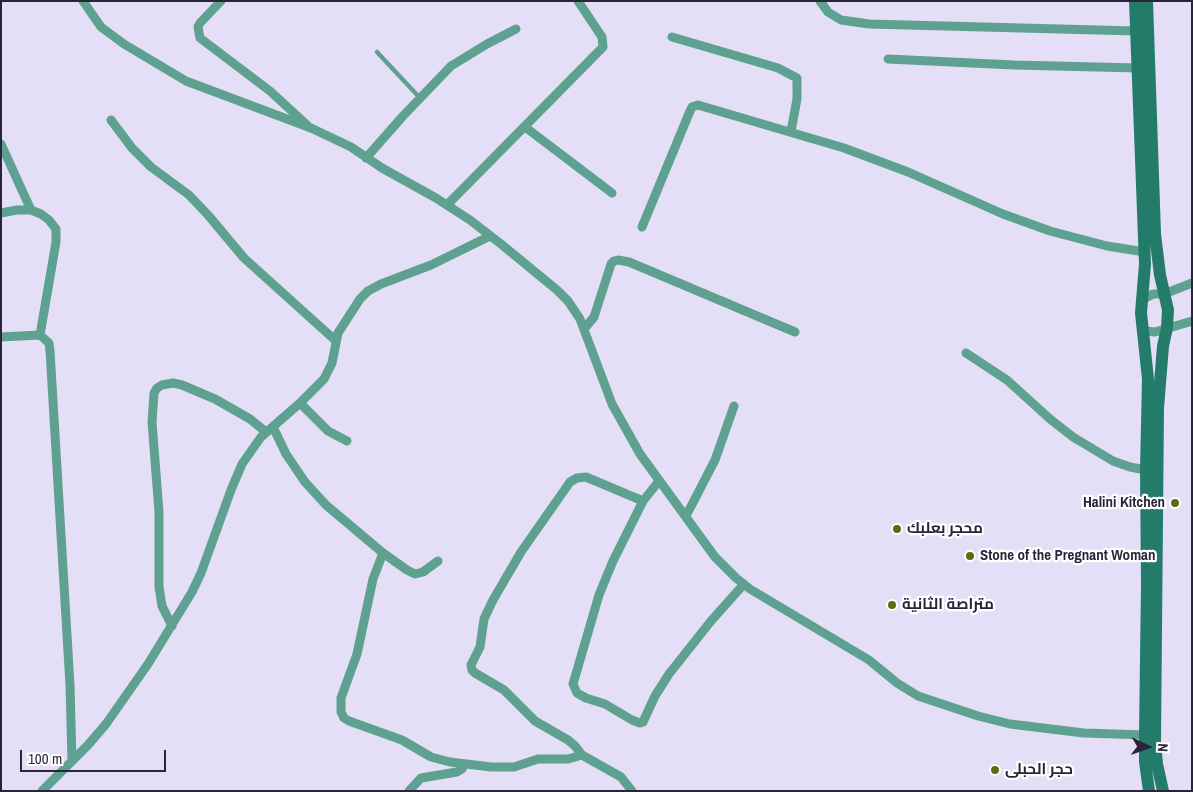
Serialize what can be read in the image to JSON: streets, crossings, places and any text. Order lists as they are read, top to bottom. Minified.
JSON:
{"places":["Halini Kitchen","محجر بعلبك","Stone of the Pregnant Woman","متراصة الثانية","حجر الحبلى"],"scale_bar":"100 m","north":"right"}
